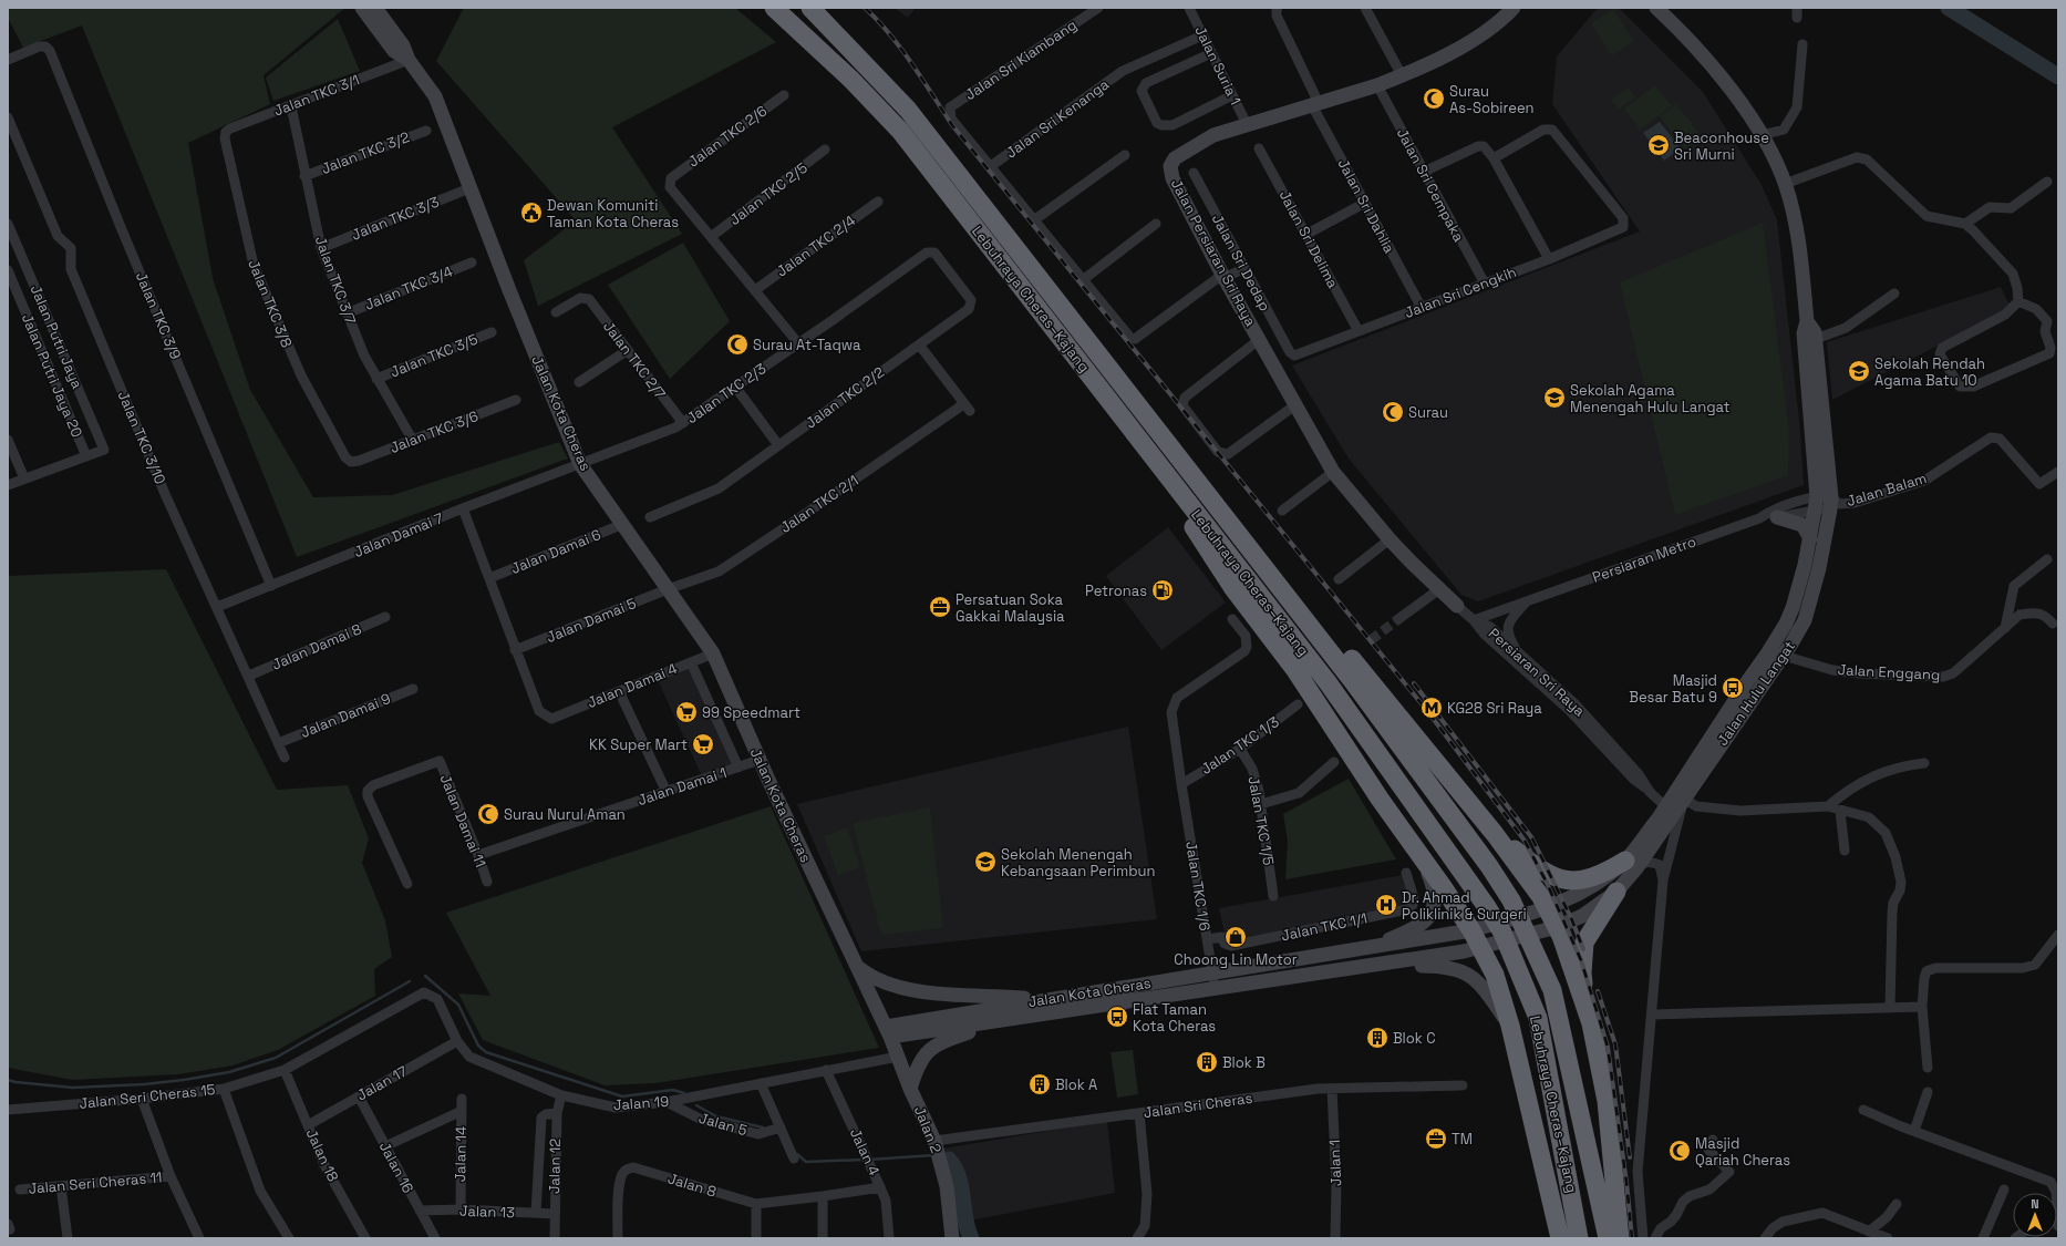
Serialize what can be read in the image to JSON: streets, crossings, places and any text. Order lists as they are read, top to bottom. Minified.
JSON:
{"streets":{"highway":["Lebuhraya Cheras–Kajang"],"main road":["Jalan Persiaran Sri Raya","Jalan Kota Cheras","Jalan Hulu Langat","Jalan 2"],"street":["Jalan Sri Kiambang","Jalan Suria 1","Jalan TKC 3/1","Jalan Sri Kenanga","Jalan TKC 2/6","Jalan TKC 3/2","Jalan Sri Cempaka","Jalan TKC 2/5","Jalan Sri Dahlia","Jalan TKC 3/3","Jalan Sri Delima","Jalan TKC 2/4","Jalan Sri Dedap","Jalan TKC 3/7","Jalan TKC 3/4","Jalan Sri Cengkih","Jalan TKC 3/8","Jalan TKC 3/9","Jalan Putri Jaya","Jalan TKC 3/5","Jalan TKC 2/7","Jalan Putri Jaya 20","Jalan TKC 2/3","Jalan TKC 2/2","Jalan TKC 3/6","Jalan TKC 3/10","Jalan Balam","Jalan TKC 2/1","Jalan Damai 7","Jalan Damai 6","Persiaran Metro","Jalan Damai 5","Jalan Damai 8","Persiaran Sri Raya","Jalan Enggang","Jalan Damai 4","Jalan Damai 9","Jalan TKC 1/3","Jalan Damai 1","Jalan Damai 11","Jalan TKC 1/5","Jalan TKC 1/6","Jalan TKC 1/1","Jalan 17","Jalan Seri Cheras 15","Jalan 19","Jalan Sri Cheras","Jalan 5","Jalan 4","Jalan 14","Jalan 18","Jalan 1","Jalan 12","Jalan 16","Jalan Seri Cheras 11","Jalan 8","Jalan 13"]},"crossings":[["Jalan Sri Kiambang","Jalan Sri Kenanga"],["Jalan Suria 1","Jalan Sri Kenanga"],["Jalan Suria 1","Jalan Persiaran Sri Raya"],["Jalan TKC 3/1","Jalan TKC 3/7"],["Jalan TKC 3/1","Jalan TKC 3/8"],["Jalan TKC 3/1","Jalan Kota Cheras"],["Jalan TKC 2/6","Jalan TKC 2/5"],["Jalan TKC 3/2","Jalan TKC 3/7"],["Jalan Sri Cempaka","Jalan Persiaran Sri Raya"],["Jalan Sri Cempaka","Jalan Sri Cengkih"],["Jalan Sri Dahlia","Jalan Persiaran Sri Raya"],["Jalan Sri Dahlia","Jalan Sri Cengkih"],["Jalan TKC 3/3","Jalan TKC 3/7"],["Jalan TKC 3/3","Jalan Kota Cheras"],["Jalan Sri Delima","Jalan Sri Cengkih"],["Jalan Persiaran Sri Raya","Persiaran Metro"],["Jalan Persiaran Sri Raya","Persiaran Sri Raya"],["Jalan Sri Dedap","Jalan Sri Cengkih"],["Jalan TKC 3/7","Jalan TKC 3/4"],["Jalan TKC 3/7","Jalan TKC 3/5"],["Jalan TKC 3/7","Jalan TKC 3/6"],["Jalan TKC 3/8","Jalan TKC 3/6"],["Jalan TKC 3/9","Jalan Damai 7"],["Jalan Putri Jaya","Jalan Putri Jaya 20"],["Jalan TKC 2/7","Jalan TKC 2/3"],["Jalan TKC 2/3","Jalan TKC 2/2"],["Jalan TKC 2/3","Jalan Kota Cheras"],["Jalan TKC 2/3","Jalan Damai 7"],["Jalan TKC 2/2","Jalan TKC 2/1"],["Jalan Kota Cheras","Jalan TKC 2/1"],["Jalan Kota Cheras","Jalan Damai 7"],["Jalan Kota Cheras","Jalan Damai 6"],["Jalan Kota Cheras","Jalan Damai 5"],["Jalan Kota Cheras","Jalan Damai 4"],["Jalan Kota Cheras","Jalan Hulu Langat"],["Jalan Kota Cheras","Jalan Damai 1"],["Jalan Kota Cheras","Jalan TKC 1/6"],["Jalan Kota Cheras","Jalan 2"],["Jalan TKC 3/10","Jalan Damai 7"],["Jalan TKC 3/10","Jalan Damai 8"],["Jalan TKC 3/10","Jalan Damai 9"],["Jalan Balam","Persiaran Metro"],["Jalan Balam","Jalan Hulu Langat"],["Jalan TKC 2/1","Jalan Damai 5"],["Persiaran Metro","Persiaran Sri Raya"],["Persiaran Metro","Jalan Hulu Langat"],["Jalan Damai 5","Jalan Damai 4"],["Persiaran Sri Raya","Jalan Hulu Langat"],["Jalan Enggang","Jalan Hulu Langat"],["Jalan TKC 1/3","Jalan TKC 1/5"],["Jalan TKC 1/3","Jalan TKC 1/6"],["Jalan Damai 1","Jalan Damai 11"],["Jalan TKC 1/6","Jalan TKC 1/1"],["Jalan 17","Jalan 19"],["Jalan 17","Jalan 18"],["Jalan 17","Jalan 16"],["Jalan Seri Cheras 15","Jalan 19"],["Jalan Seri Cheras 15","Jalan 18"],["Jalan 19","Jalan 5"],["Jalan 19","Jalan 2"],["Jalan 19","Jalan 4"],["Jalan 19","Jalan 18"],["Jalan 19","Jalan 12"],["Jalan Sri Cheras","Jalan 2"],["Jalan Sri Cheras","Jalan 1"],["Jalan 4","Jalan 8"],["Jalan 14","Jalan 13"],["Jalan 12","Jalan 13"],["Jalan 16","Jalan 13"]],"places":{"mosque":["Surau As-Sobireen","Surau At-Taqwa","Surau","Surau Nurul Aman","Masjid Qariah Cheras"],"school or university":["Beaconhouse Sri Murni","Sekolah Rendah Agama Batu 10","Sekolah Agama Menengah Hulu Langat","Sekolah Menengah Kebangsaan Perimbun"],"public building":["Dewan Komuniti Taman Kota Cheras"],"fuel station":["Petronas"],"office":["Persatuan Soka Gakkai Malaysia","TM"],"bus stop":["Masjid Besar Batu 9","Flat Taman Kota Cheras"],"metro station":["KG28 Sri Raya"],"supermarket":["99 Speedmart","KK Super Mart"],"hospital":["Dr. Ahmad Poliklinik & Surgeri"],"shop":["Choong Lin Motor"],"building":["Blok C","Blok B","Blok A"]},"north":"top"}
